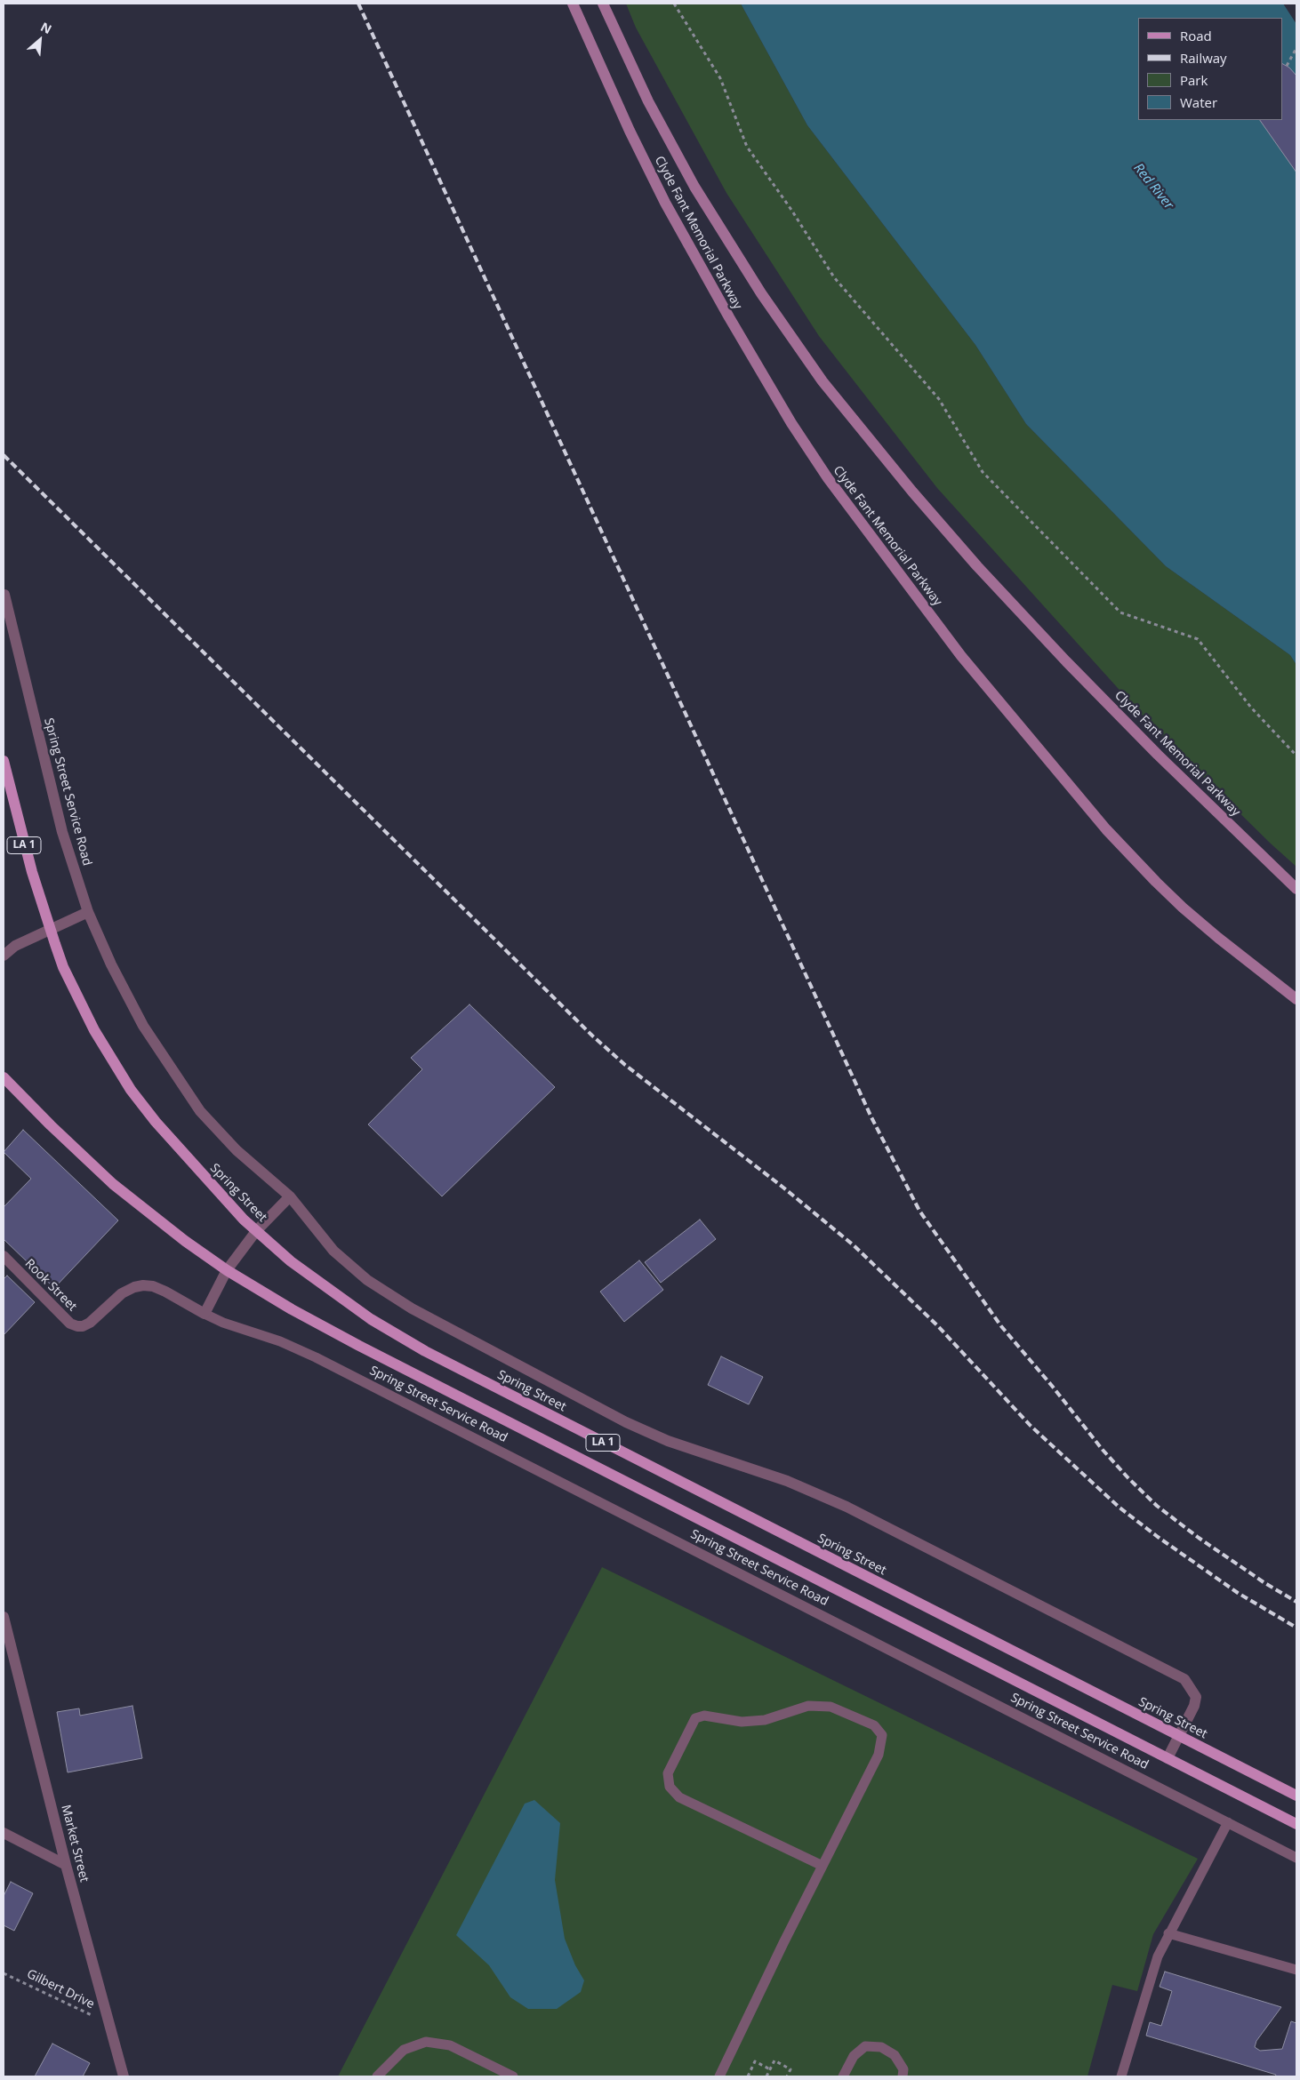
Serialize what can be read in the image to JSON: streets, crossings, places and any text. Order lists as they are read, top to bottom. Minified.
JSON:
{"streets":{"main road":["Clyde Fant Memorial Parkway","LA 1","Spring Street"],"street":["Spring Street Service Road","Rook Street","Market Street"],"path":["Gilbert Drive"]},"crossings":[["Spring Street Service Road","LA 1"],["Spring Street Service Road","Spring Street"],["Spring Street Service Road","Rook Street"],["Market Street","Gilbert Drive"]],"water":["Red River"],"legend":["Road","Railway","Park","Water"],"north":"top right"}
